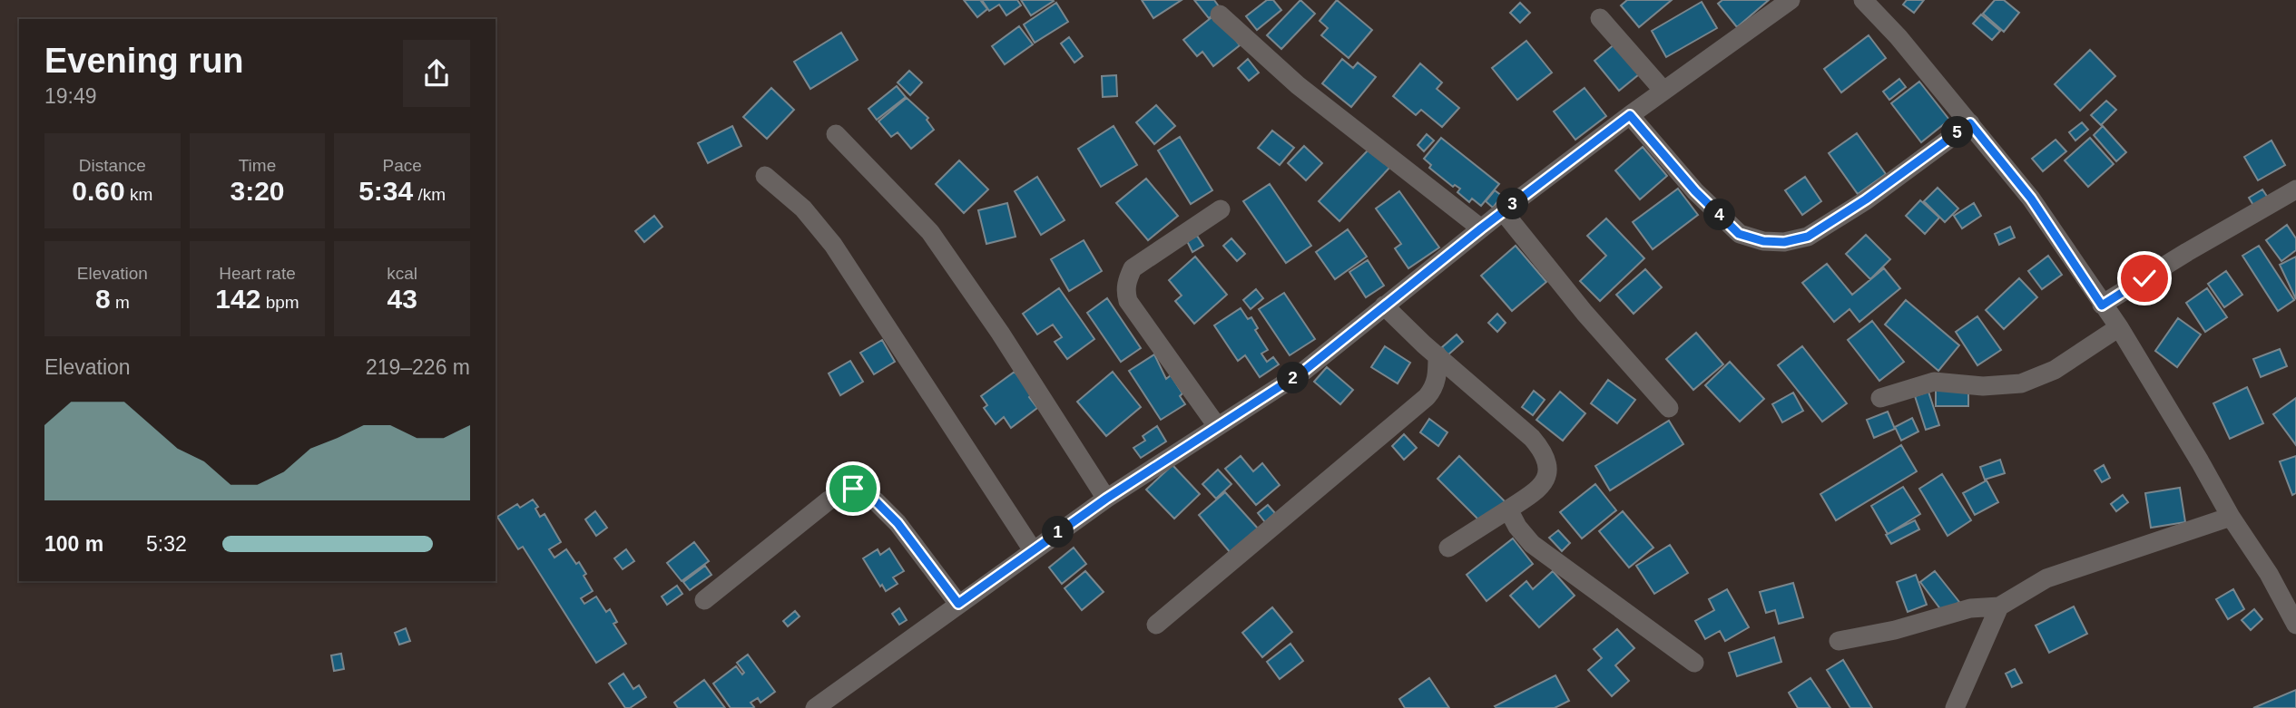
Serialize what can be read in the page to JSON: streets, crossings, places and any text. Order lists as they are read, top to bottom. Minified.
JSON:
{"page":{"heading":["Evening run","19:49"],"pins":["5","3","4","2","1"],"stats":[["Distance","0.60 km"],["Time","3:20"],["Pace","5:34 /km"],["Elevation","8 m"],["Heart rate","142 bpm"],["kcal","43"]],"chart":["Elevation","219–226 m"],"list":[{"name":"100 m","note":"5:32"}]}}
